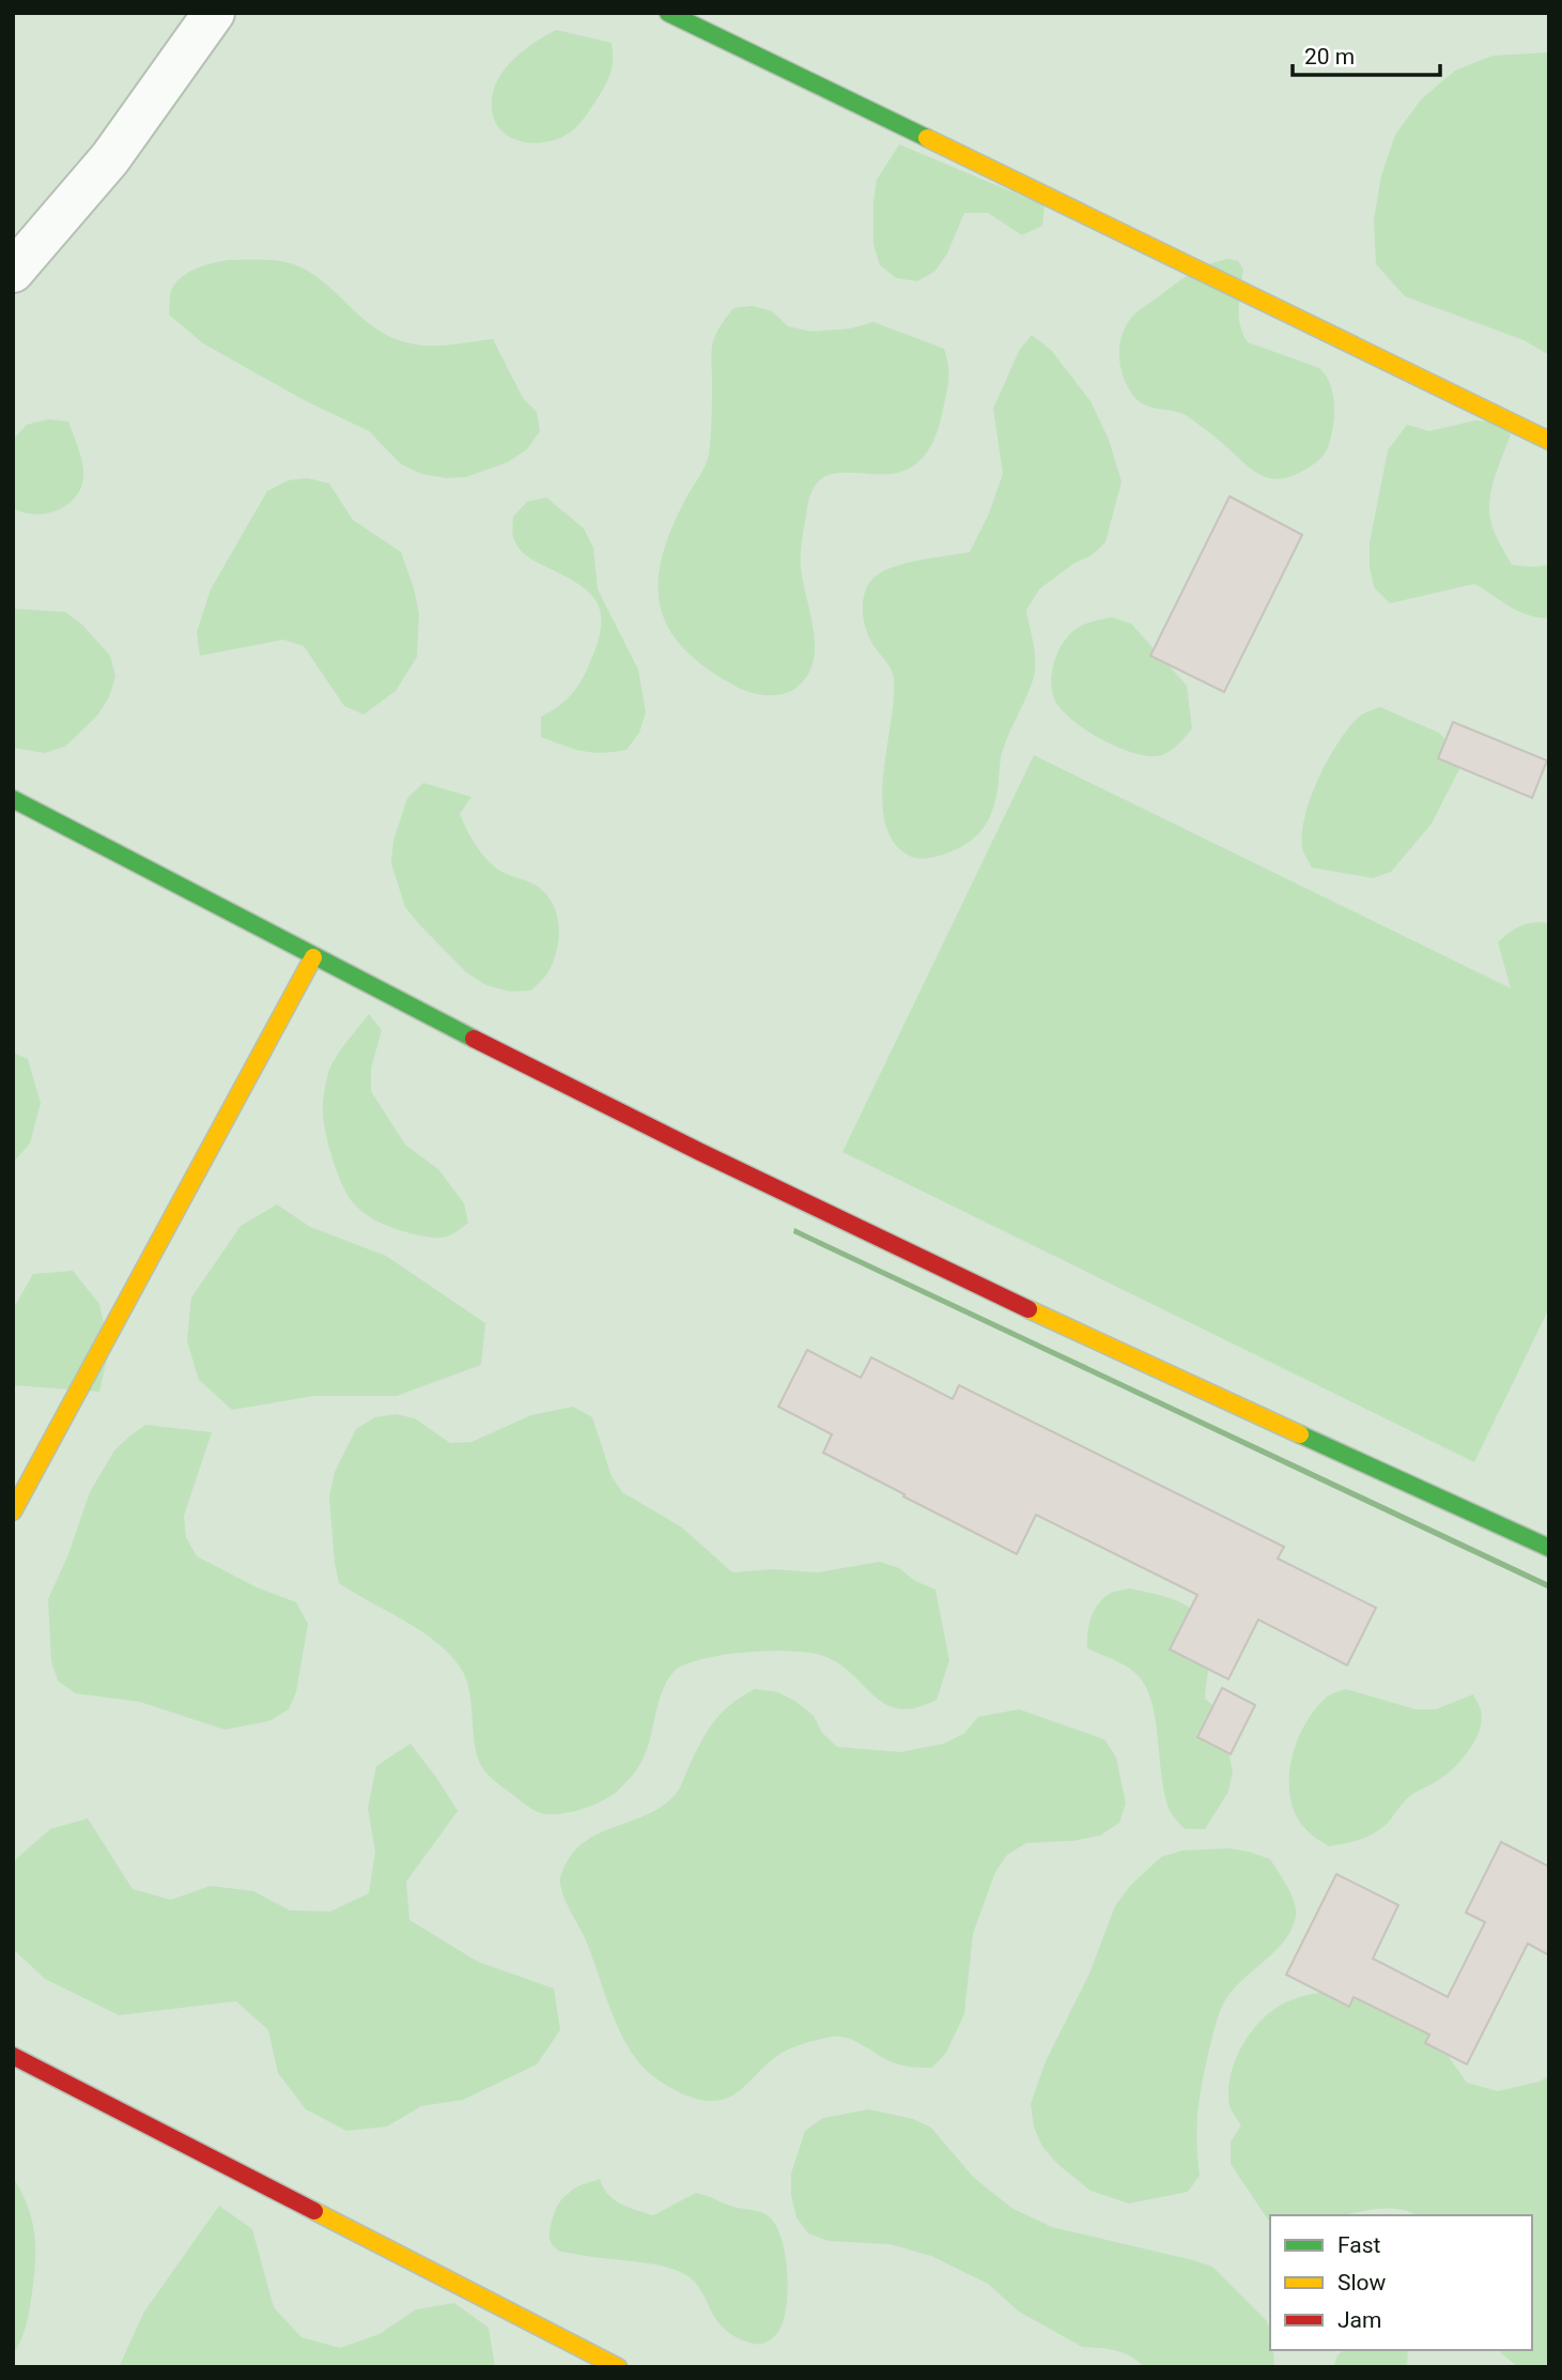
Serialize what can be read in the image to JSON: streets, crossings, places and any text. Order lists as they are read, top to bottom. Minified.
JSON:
{"legend":["Fast","Slow","Jam"],"scale_bar":"20 m"}
